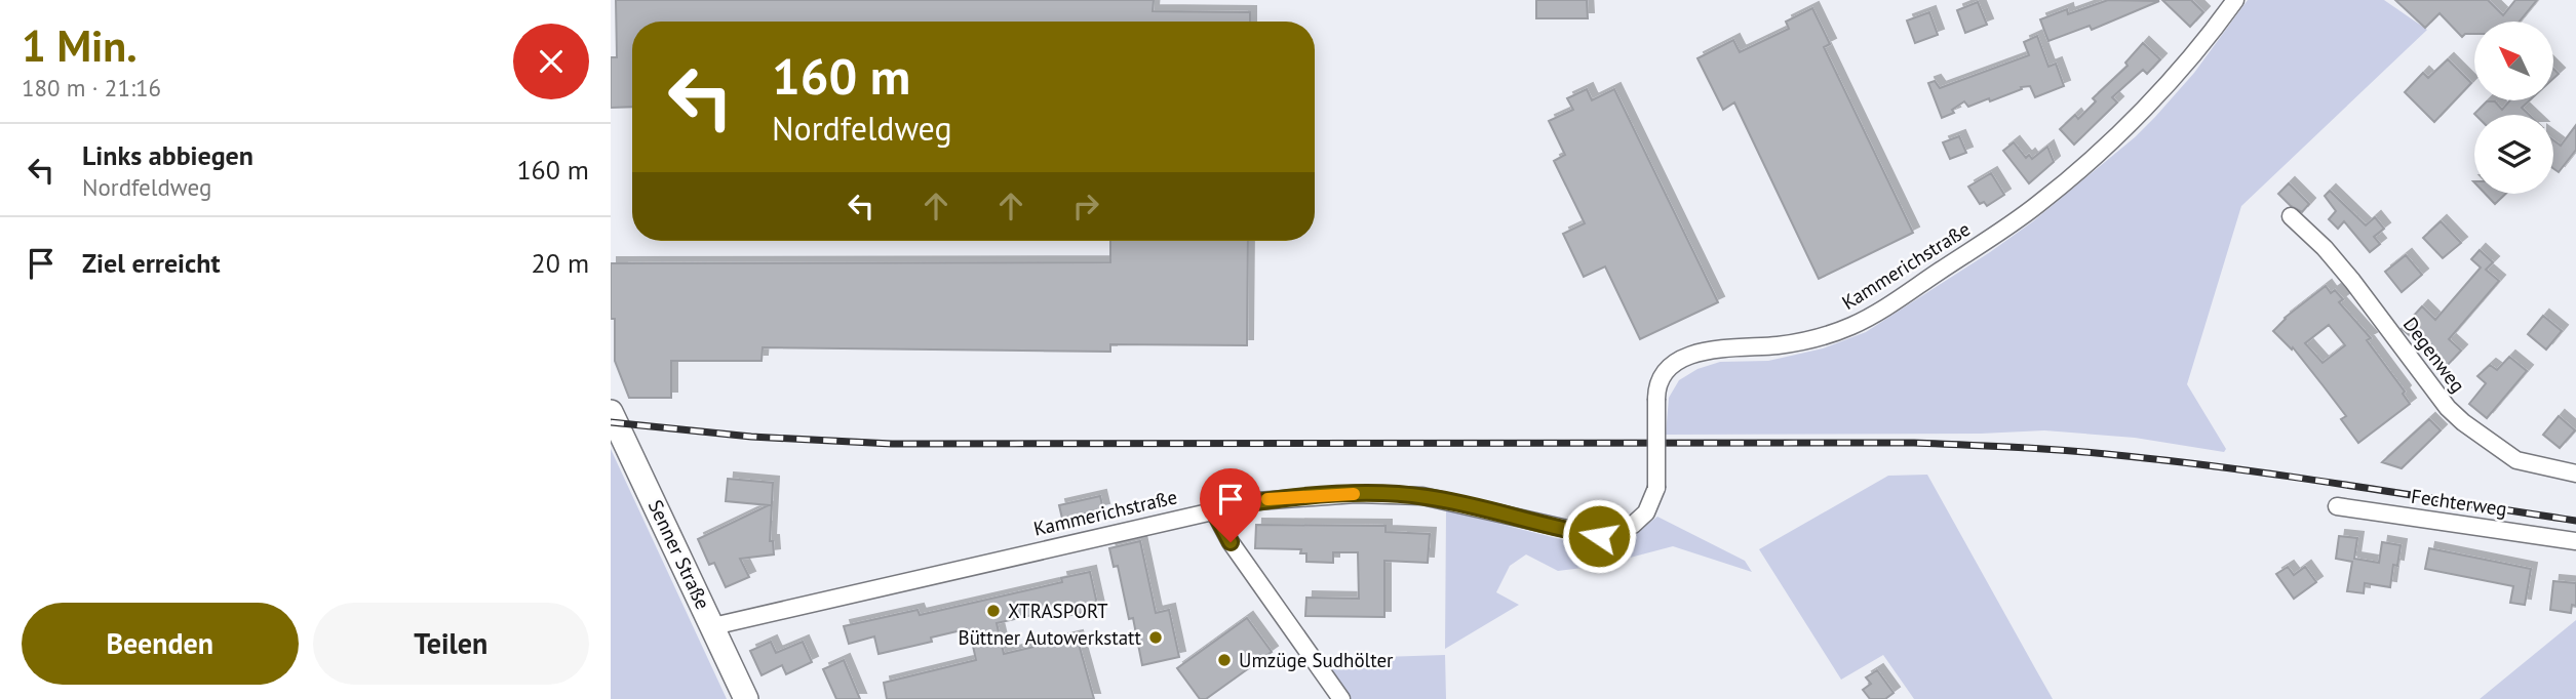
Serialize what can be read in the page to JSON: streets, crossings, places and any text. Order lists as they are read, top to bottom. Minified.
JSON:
{"streets":{"street":["Kammerichstraße","Degenweg","Fechterweg","Senner Straße"]},"crossings":[["Kammerichstraße","Senner Straße"]],"places":["XTRASPORT","Büttner Autowerkstatt","Umzüge Sudhölter"],"north":"top left","page":{"heading":["1 Min.","180 m · 21:16"],"turn":["160 m","Nordfeldweg"],"list":[{"name":"Links abbiegen","note":"Nordfeldweg","value":"160 m"},{"name":"Ziel erreicht","value":"20 m"}],"buttons":["Beenden","Teilen"]}}
